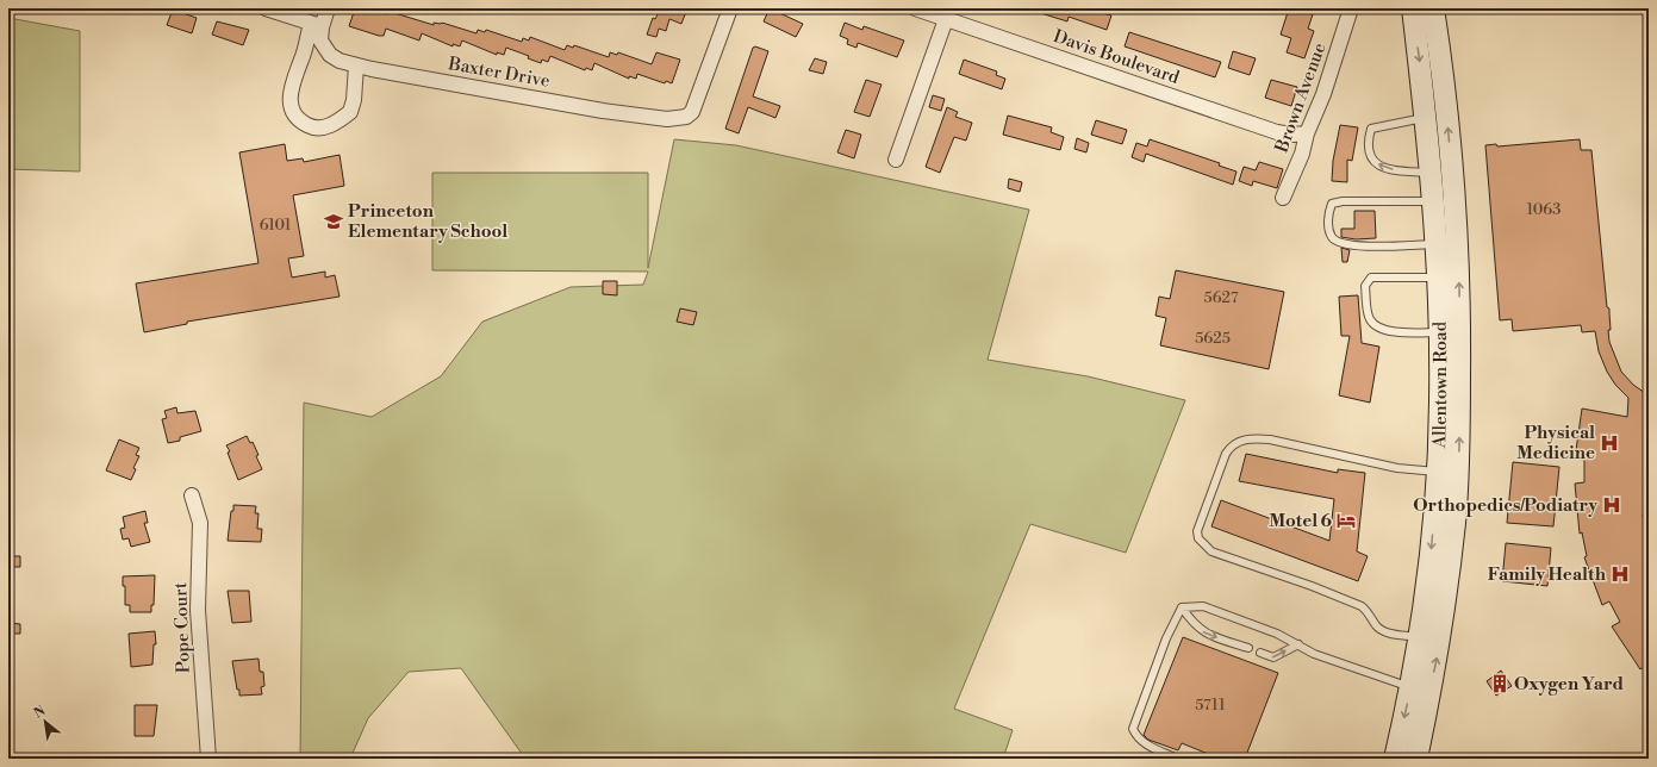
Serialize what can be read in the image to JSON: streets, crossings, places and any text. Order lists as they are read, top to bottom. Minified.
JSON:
{"streets":{"main road":["Allentown Road"],"street":["Davis Boulevard","Baxter Drive","Brown Avenue","Pope Court"]},"crossings":[["Davis Boulevard","Brown Avenue"]],"places":{"school or university":["Princeton Elementary School"],"hospital":["Physical Medicine","Orthopedics/Podiatry","Family Health"],"hotel":["Motel 6"],"building":["Oxygen Yard"]},"house_numbers":["1063","6101","5627","5625","5711"],"north":"top left"}
